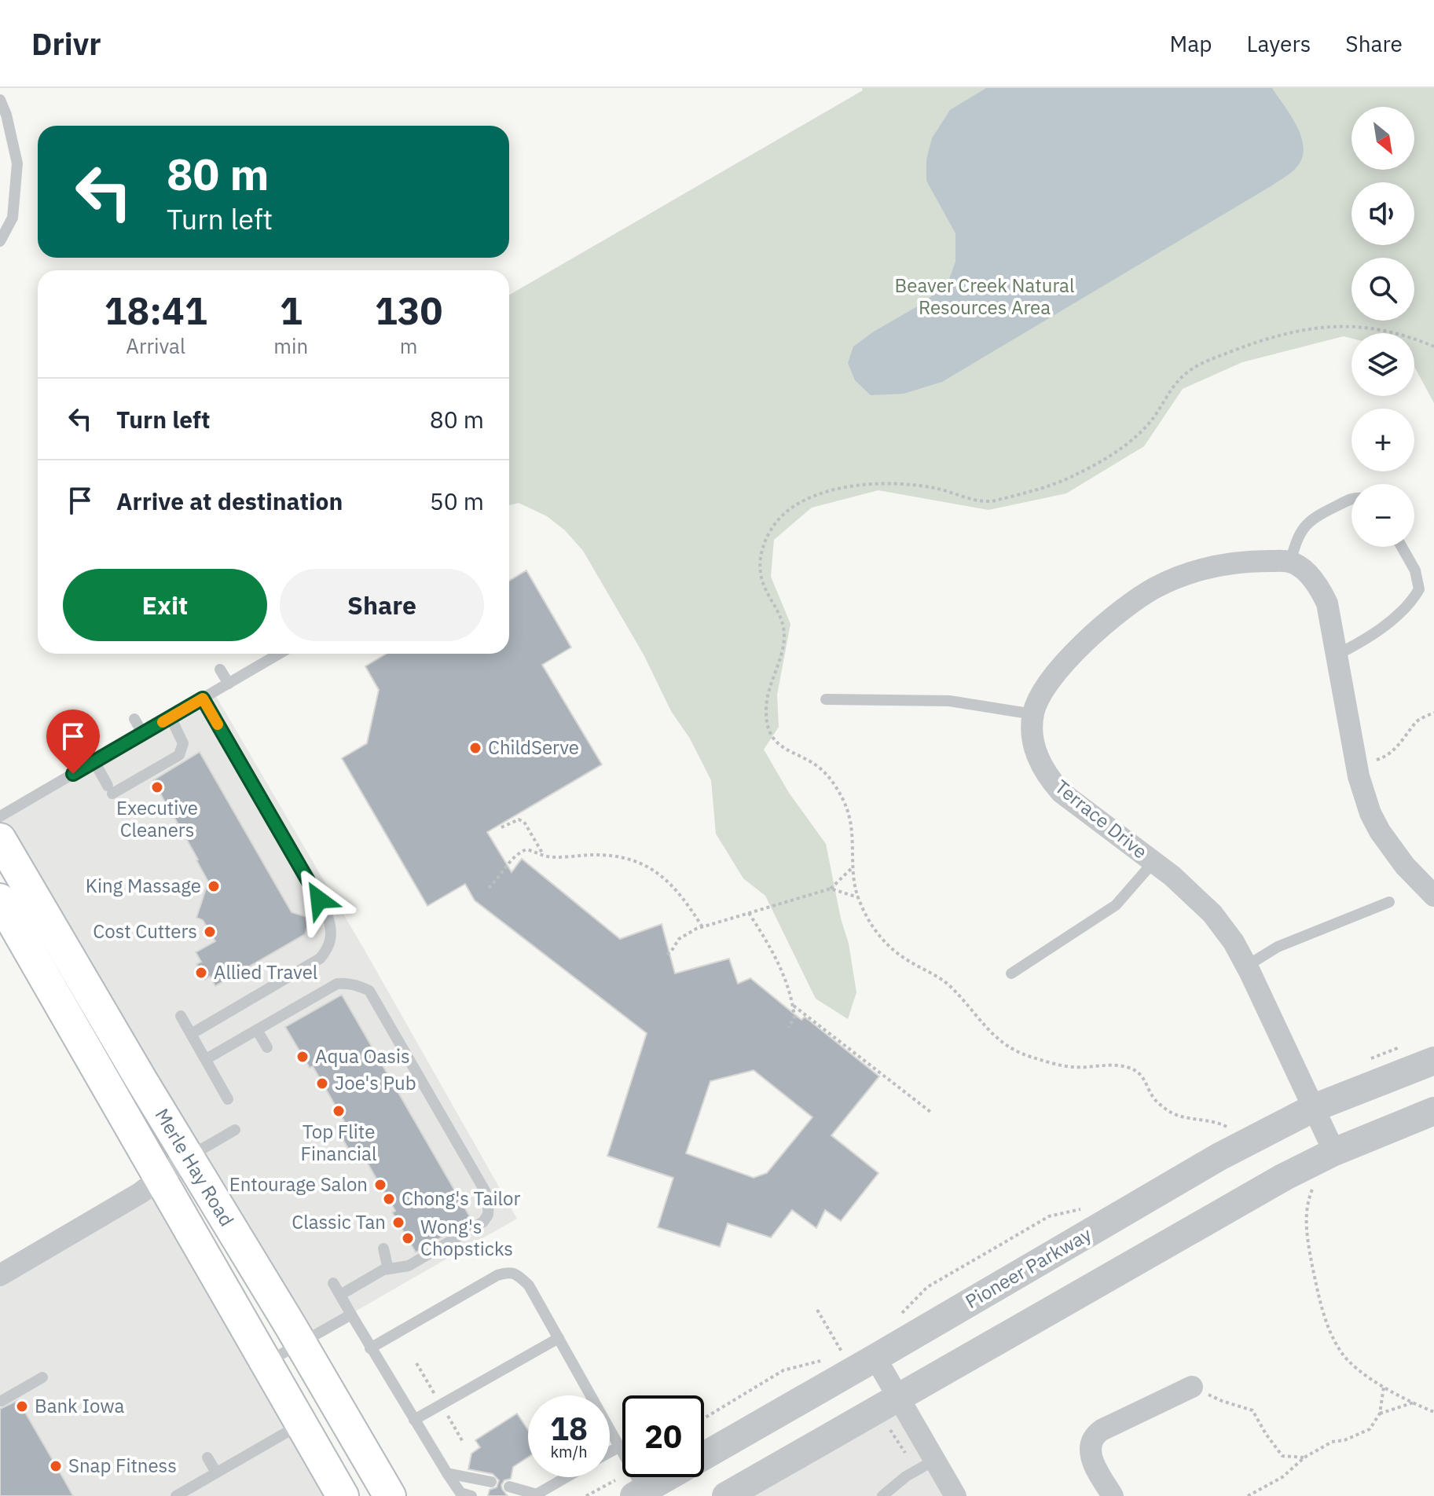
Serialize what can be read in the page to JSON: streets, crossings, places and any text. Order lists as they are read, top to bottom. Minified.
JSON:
{"streets":{"main road":["Merle Hay Road"],"street":["Terrace Drive","Pioneer Parkway"]},"crossings":[["Terrace Drive","Pioneer Parkway"]],"parks":["Beaver Creek Natural Resources Area"],"places":["ChildServe","Executive Cleaners","King Massage","Cost Cutters","Allied Travel","Aqua Oasis","Joe's Pub","Top Flite Financial","Entourage Salon","Chong's Tailor","Classic Tan","Wong's Chopsticks","Bank Iowa","Snap Fitness"],"north":"bottom right","page":{"header":"Drivr","nav":["Map","Layers","Share"],"map_buttons":["+","−"],"turn":["80 m","Turn left"],"eta":["18:41","Arrival","1","min","130","m"],"list":[{"name":"Turn left","value":"80 m"},{"name":"Arrive at destination","value":"50 m"}],"buttons":["Exit","Share"],"speed":"18 km/h","limit":"20"}}
